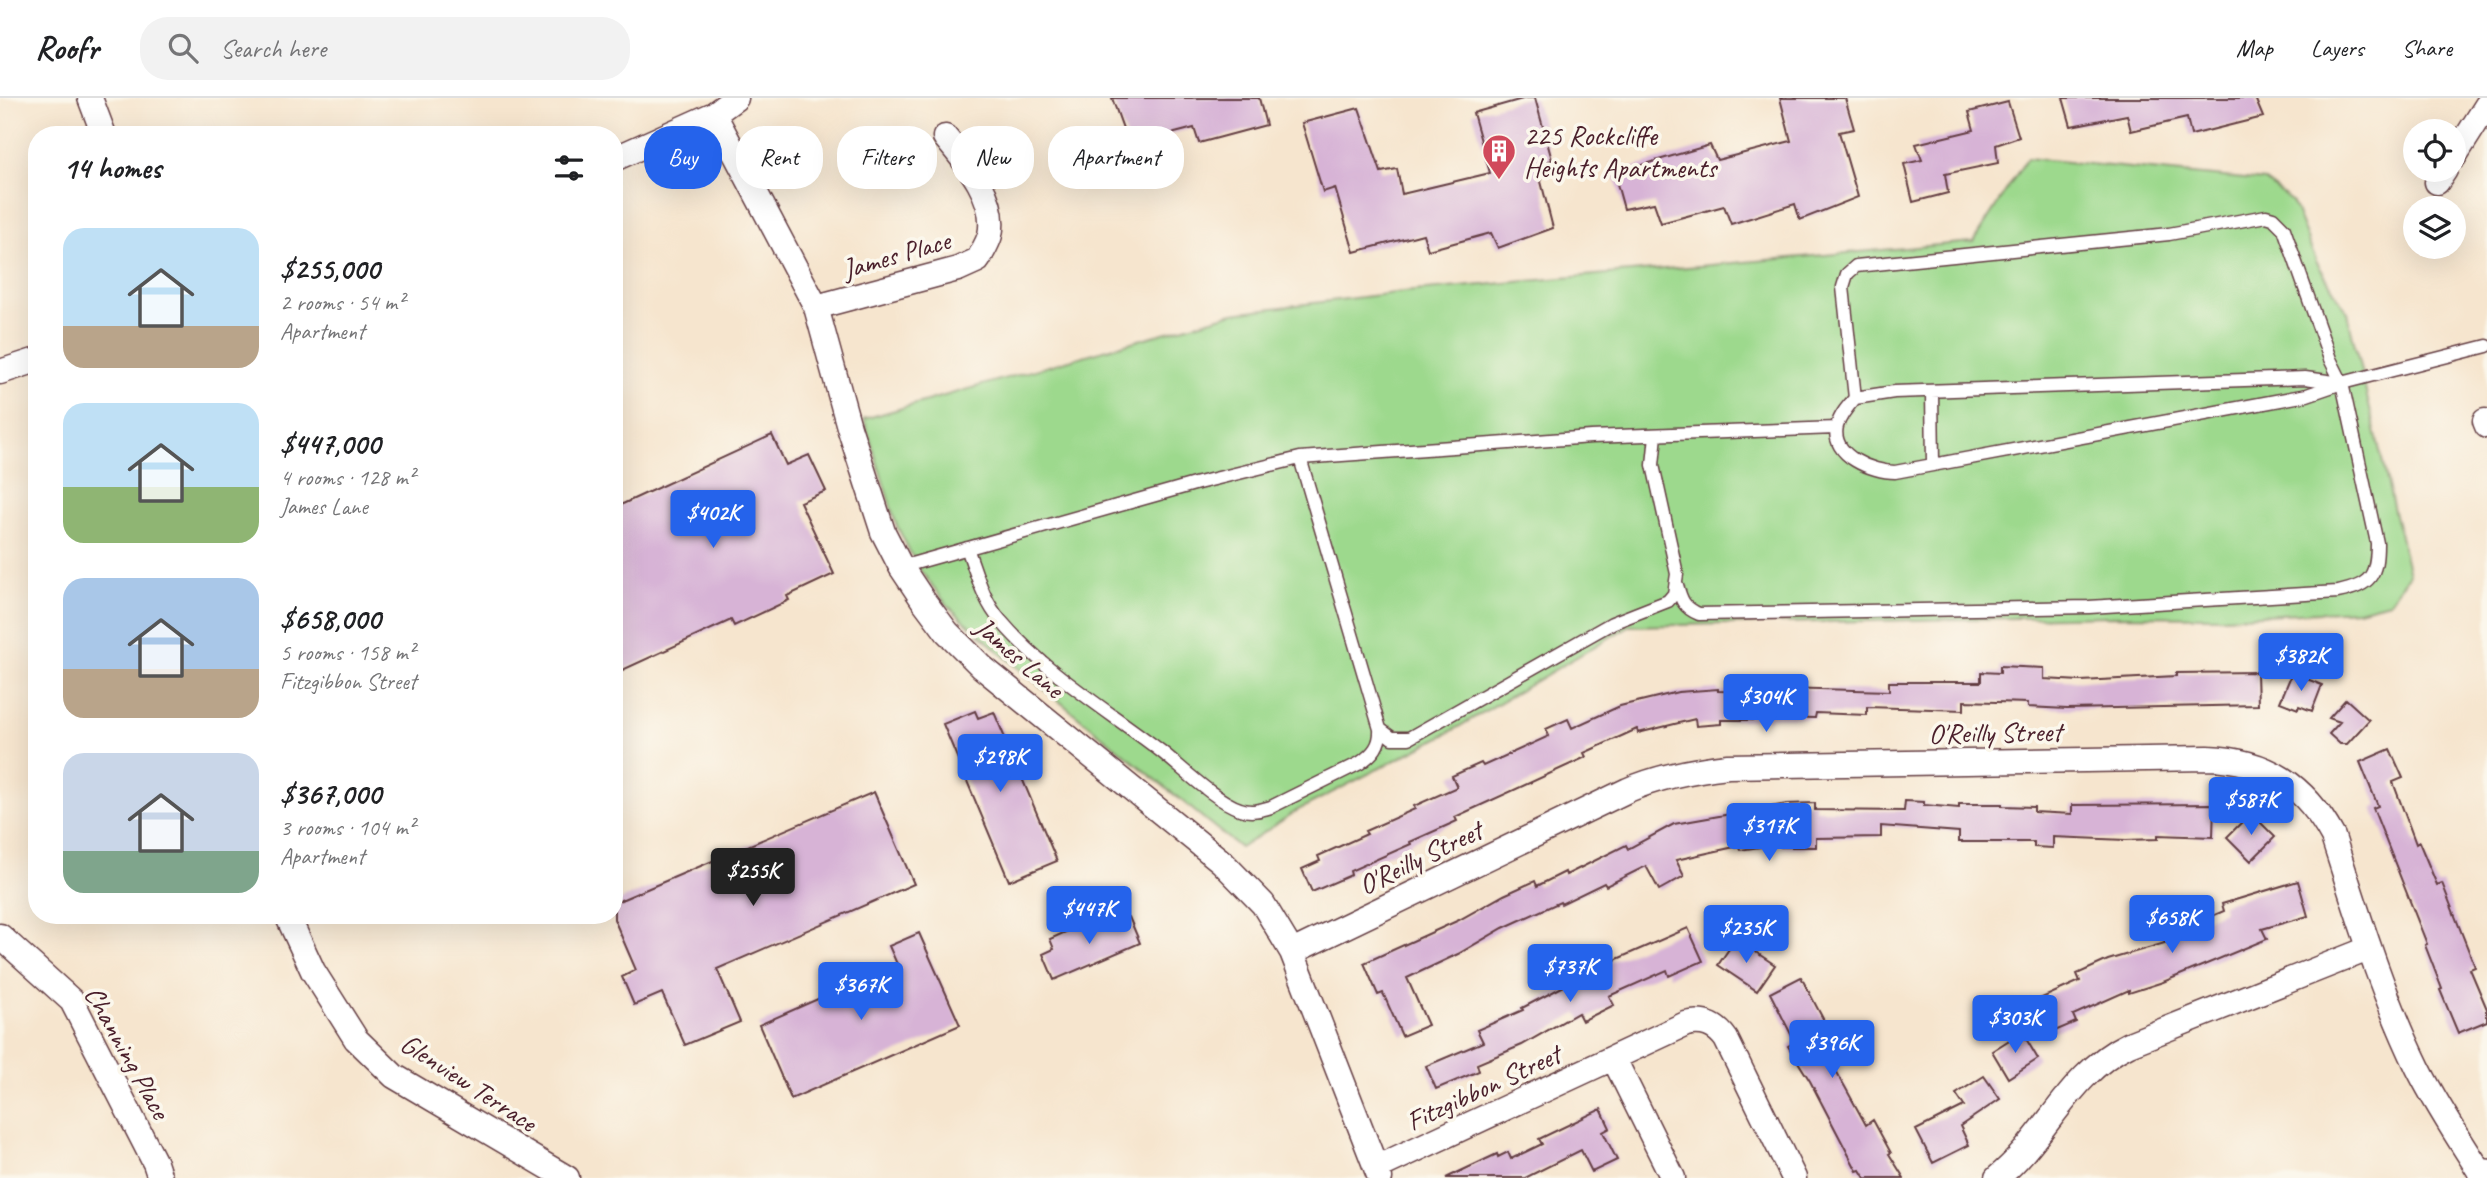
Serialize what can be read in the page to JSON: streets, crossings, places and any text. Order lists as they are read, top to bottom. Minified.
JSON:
{"streets":{"street":["James Place","James Lane","O'Reilly Street","Channing Place","Glenview Terrace","Fitzgibbon Street"]},"crossings":[["James Place","James Lane"],["James Lane","O'Reilly Street"],["James Lane","Fitzgibbon Street"]],"places":{"building":["225 Rockcliffe Heights Apartments"]},"page":{"header":"Roofr","search":"Search here","nav":["Map","Layers","Share"],"chip":["Buy","Rent","Filters","New","Apartment"],"heading":"14 homes","list":[{"name":"$255,000","note":"2 rooms · 54 m² · Apartment"},{"name":"$447,000","note":"4 rooms · 128 m² · James Lane"},{"name":"$658,000","note":"5 rooms · 158 m² · Fitzgibbon Street"},{"name":"$367,000","note":"3 rooms · 104 m² · Apartment"}],"price":["$402K","$382K","$304K","$298K","$587K","$317K","$255K","$447K","$658K","$235K","$737K","$367K","$303K","$396K"]}}
